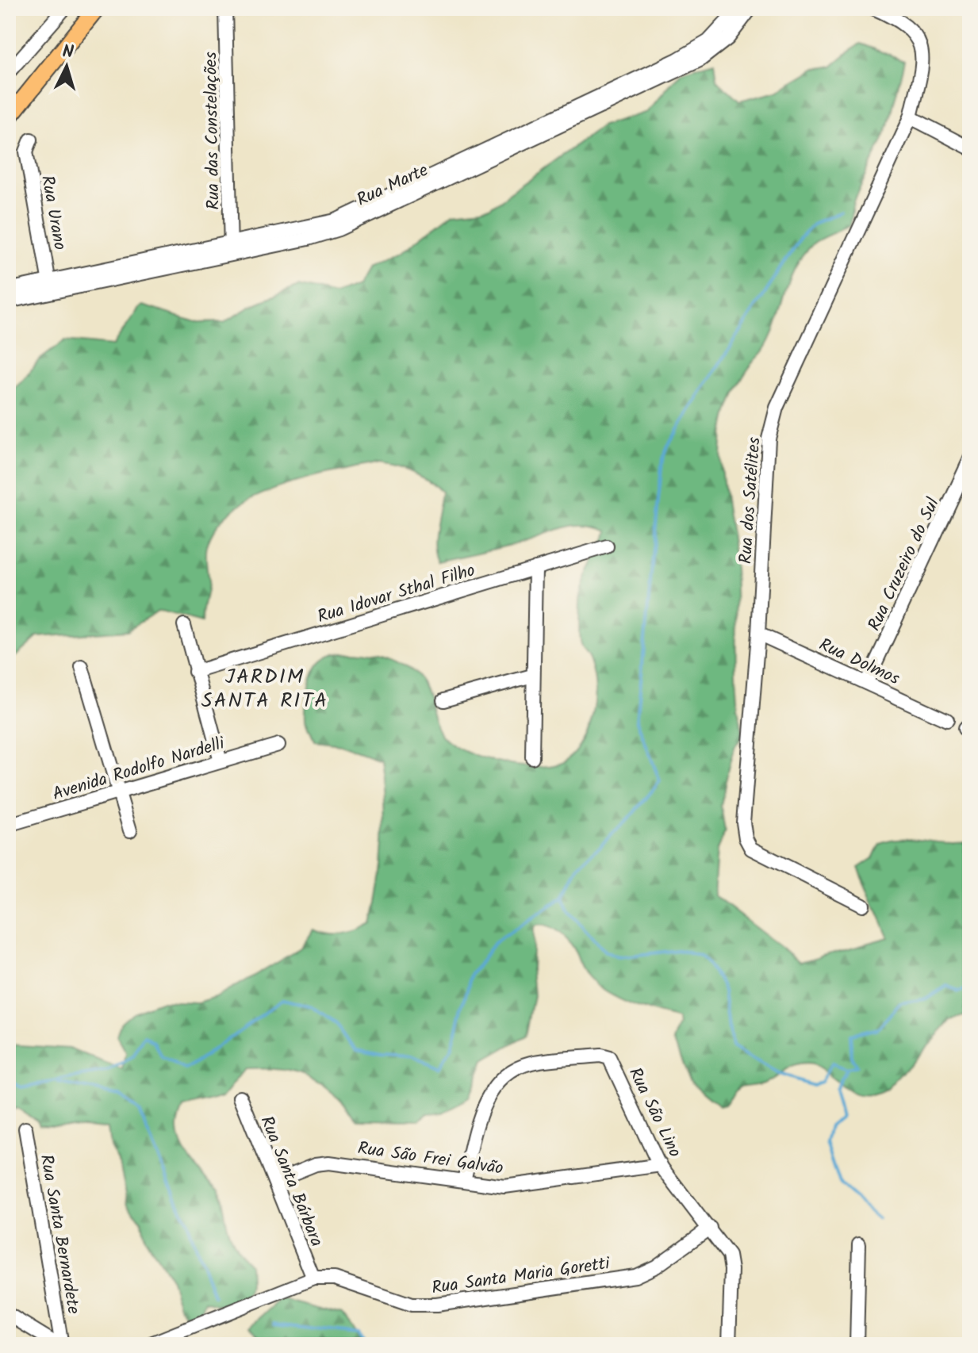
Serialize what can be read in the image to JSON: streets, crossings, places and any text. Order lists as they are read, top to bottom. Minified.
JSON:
{"streets":{"street":["Rua das Constelações","Rua Marte","Rua Urano","Rua dos Satélites","Rua Cruzeiro do Sul","Rua Idovar Sthal Filho","Rua Dolmos","Avenida Rodolfo Nardelli","Rua São Lino","Rua São Frei Galvão","Rua Santa Bárbara","Rua Santa Bernardete","Rua Santa Maria Goretti"]},"crossings":[["Rua das Constelações","Rua Marte"],["Rua Marte","Rua Urano"],["Rua dos Satélites","Rua Dolmos"],["Rua Cruzeiro do Sul","Rua Dolmos"],["Rua São Lino","Rua São Frei Galvão"],["Rua São Lino","Rua Santa Maria Goretti"],["Rua São Frei Galvão","Rua Santa Bárbara"],["Rua Santa Bárbara","Rua Santa Maria Goretti"]],"districts":["JARDIM SANTA RITA"],"north":"top"}
